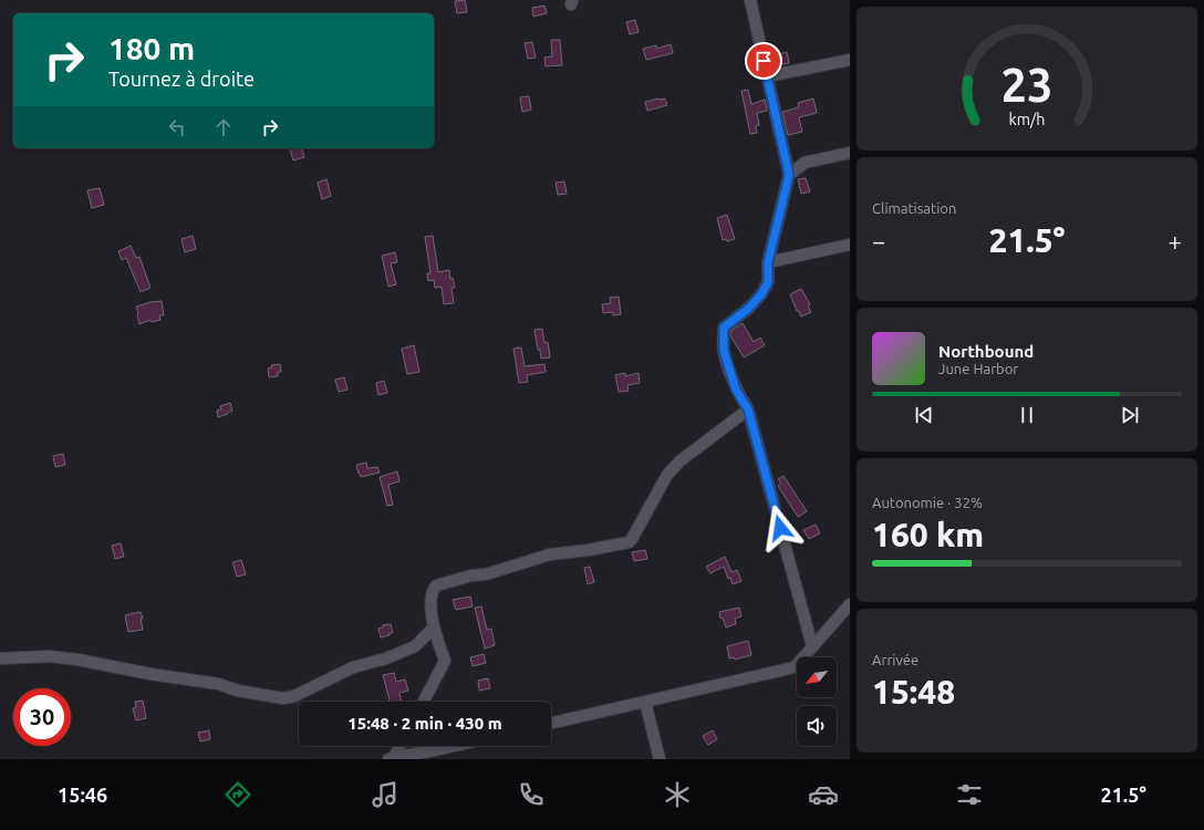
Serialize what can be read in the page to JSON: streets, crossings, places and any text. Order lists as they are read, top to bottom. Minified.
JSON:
{"north":"bottom left","page":{"turn":["180 m","Tournez à droite"],"tile":["Climatisation",["Autonomie · 32%","160 km"],["Arrivée","15:48"]],"heat":["−","21.5°","+"],"song":["Northbound","June Harbor"],"limit":"30","trip":"15:48 · 2 min · 430 m","tabs":["15:46","21.5°"],"gauge":["23","km/h"]}}
